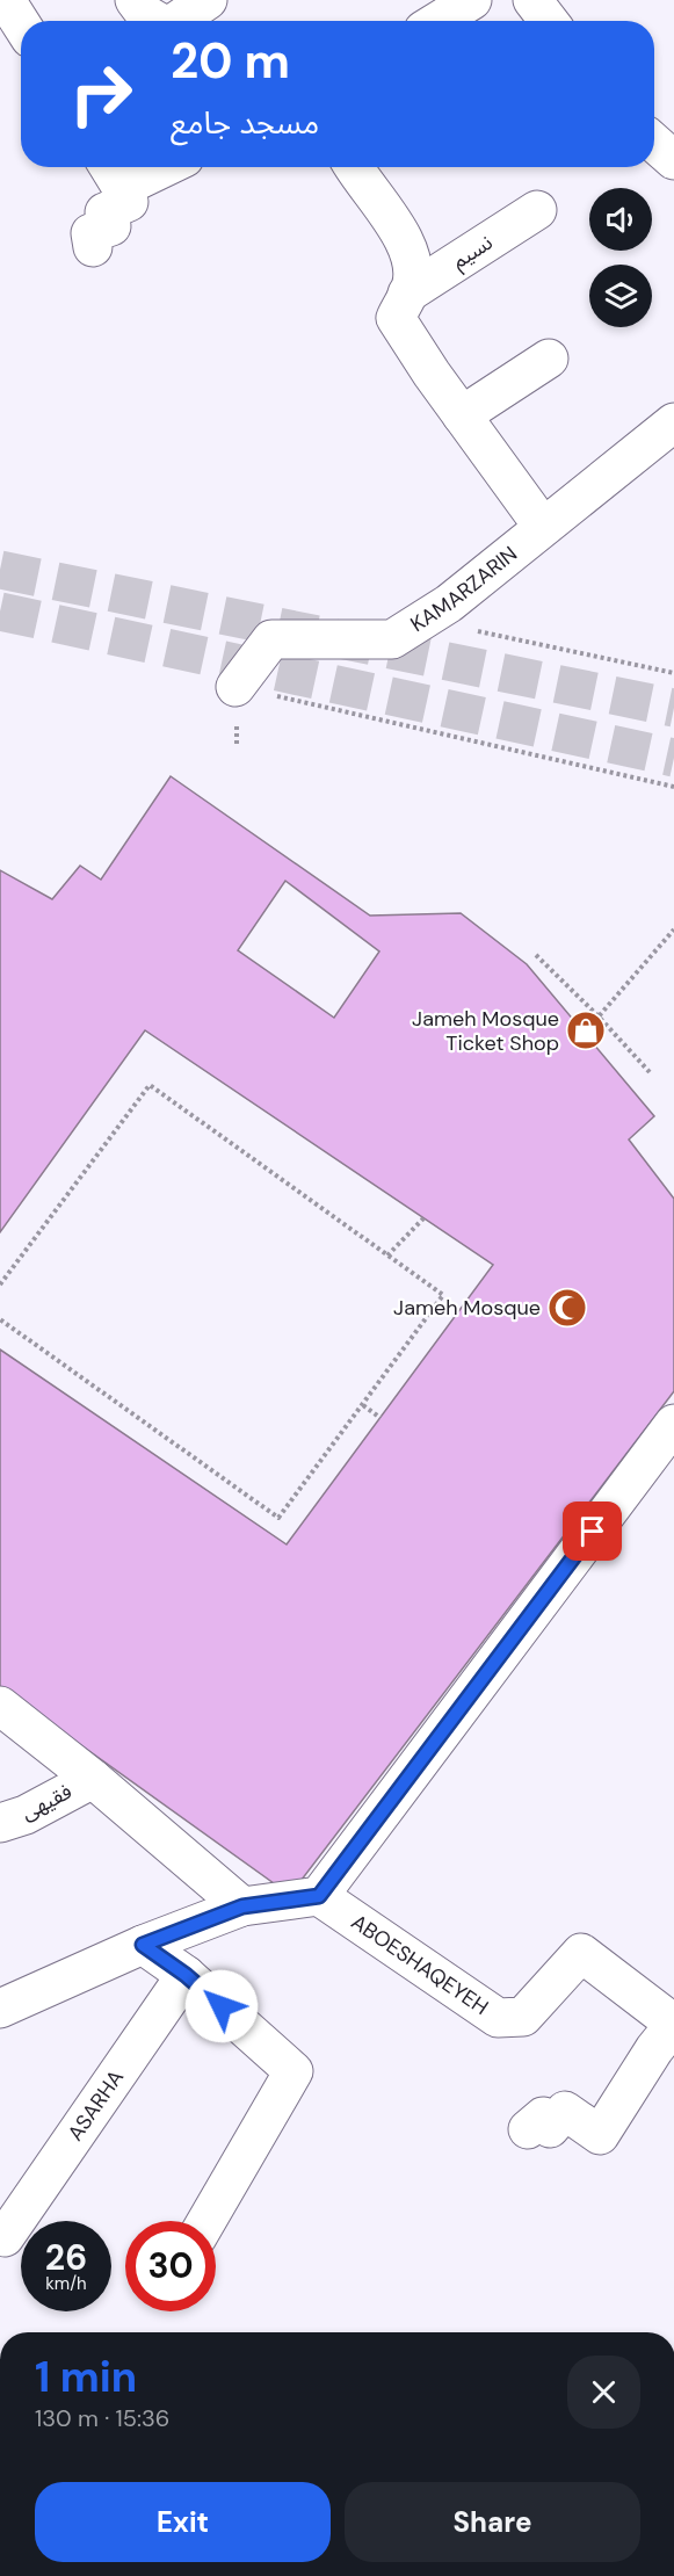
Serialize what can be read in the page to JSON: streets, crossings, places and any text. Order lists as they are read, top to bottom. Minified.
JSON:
{"streets":{"street":["نسیم","KAMARZARIN","فقیهی","ABOESHAQEYEH","ASARHA"]},"places":{"shop":["Jameh Mosque Ticket Shop"],"mosque":["Jameh Mosque"]},"page":{"turn":["20 m","مسجد جامع"],"speed":"26 km/h","limit":"30","heading":["1 min","130 m · 15:36"],"buttons":["Exit","Share"]}}
